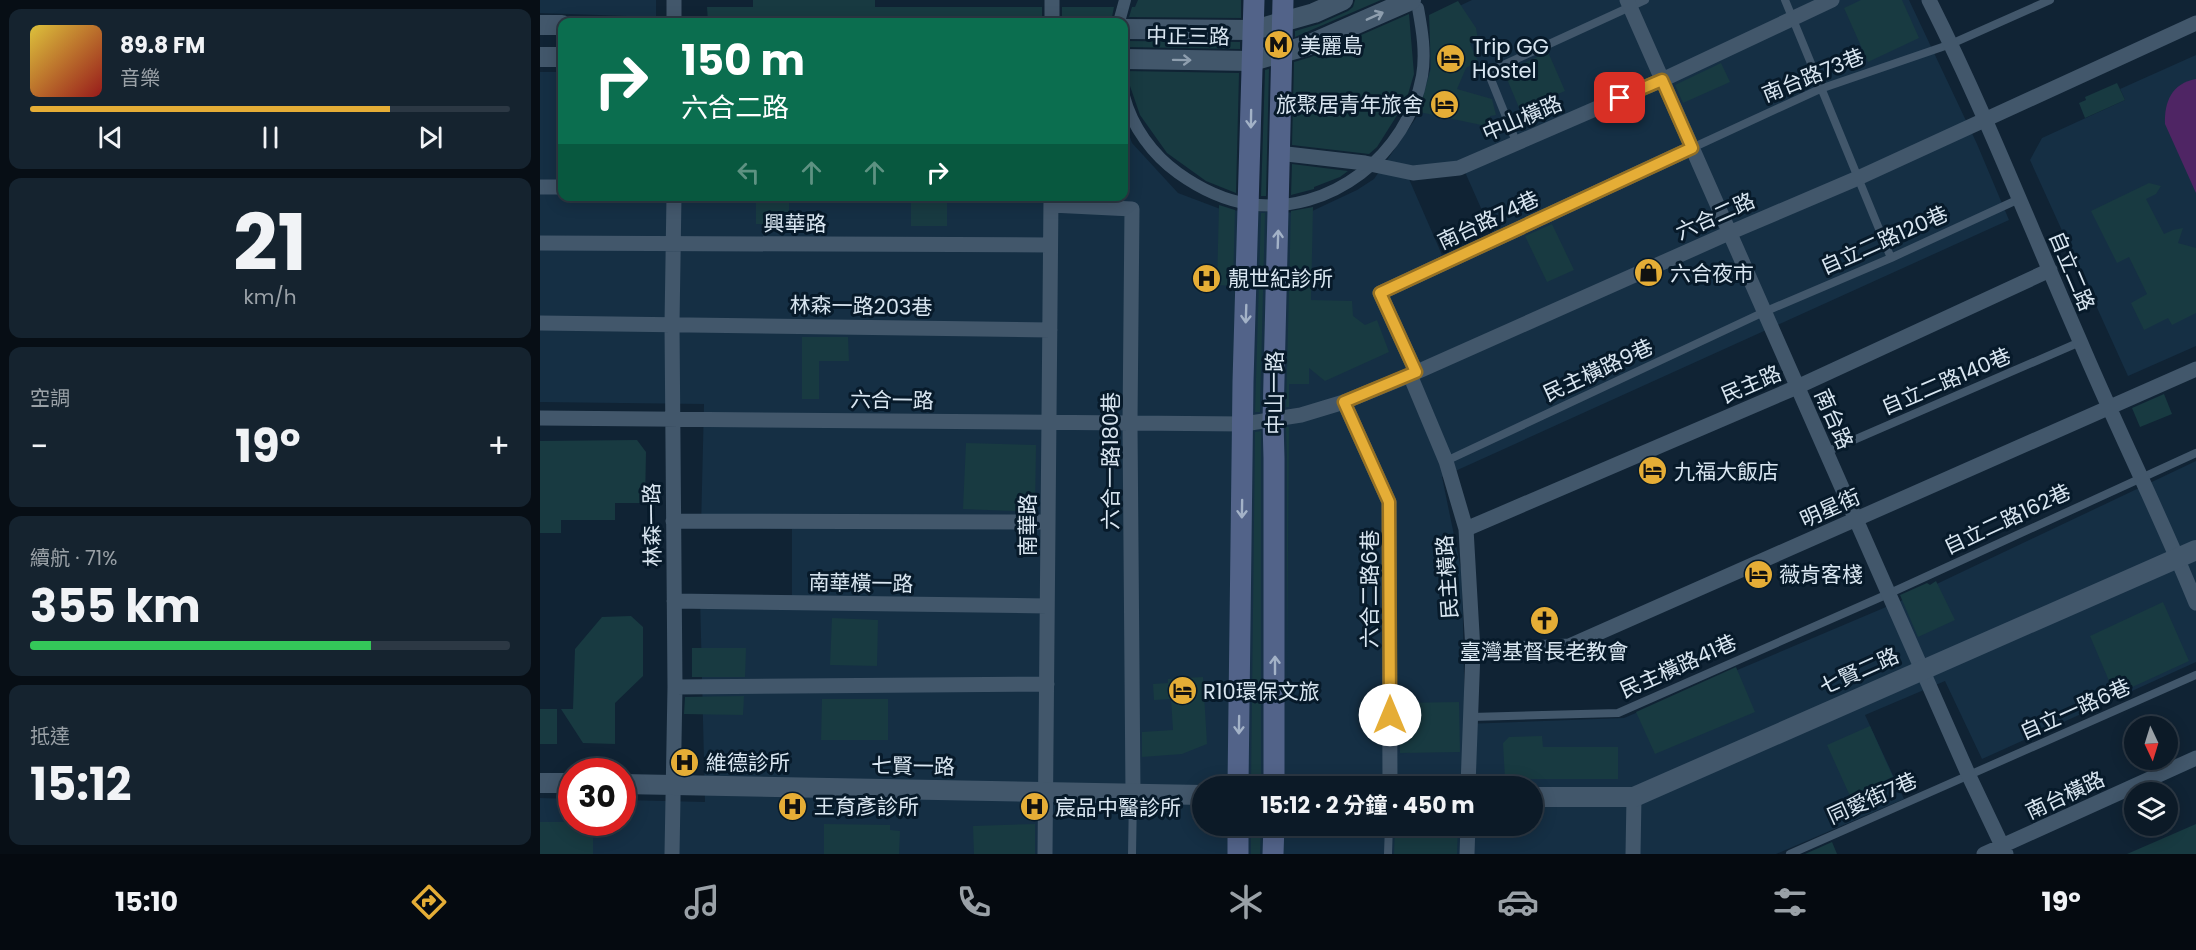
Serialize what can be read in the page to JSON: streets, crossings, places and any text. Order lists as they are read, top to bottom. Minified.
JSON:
{"streets":{"main road":["中山一路"],"street":["中正三路","中山橫路","六合二路","南台路74巷","興華路","自立二路","林森一路203巷","民主路","六合一路","南台路","六合一路180巷","明星街","林森一路","南華路","民主橫路","南華橫一路","六合二路6巷","七賢二路","七賢一路","南台橫路"],"lane":["南台路73巷","自立二路120巷","民主橫路9巷","自立二路140巷","自立二路162巷","民主橫路41巷","自立一路6巷","同愛街7巷"]},"crossings":[["中正三路","中山一路"],["南台路73巷","南台路74巷"],["南台路73巷","自立二路"],["南台路73巷","南台路"],["中山橫路","中山一路"],["中山橫路","南台路"],["六合二路","南台路74巷"],["六合二路","自立二路"],["六合二路","中山一路"],["六合二路","六合一路"],["六合二路","南台路"],["六合二路","民主橫路"],["六合二路","六合二路6巷"],["南台路74巷","南台路"],["南台路74巷","民主橫路"],["興華路","林森一路"],["興華路","南華路"],["自立二路120巷","自立二路"],["自立二路120巷","民主橫路9巷"],["自立二路120巷","南台路"],["自立二路","自立二路140巷"],["自立二路","民主路"],["自立二路","明星街"],["自立二路","自立二路162巷"],["自立二路","七賢二路"],["林森一路203巷","林森一路"],["林森一路203巷","南華路"],["民主橫路9巷","南台路"],["民主橫路9巷","民主橫路"],["自立二路140巷","南台路"],["民主路","南台路"],["民主路","民主橫路"],["中山一路","六合一路"],["六合一路","六合一路180巷"],["六合一路","林森一路"],["六合一路","南華路"],["南台路","明星街"],["南台路","自立二路162巷"],["南台路","民主橫路41巷"],["南台路","七賢二路"],["南台路","自立一路6巷"],["南台路","南台橫路"],["南台路","同愛街7巷"],["六合一路180巷","南華路"],["六合一路180巷","七賢一路"],["明星街","民主橫路"],["自立二路162巷","民主橫路41巷"],["林森一路","南華橫一路"],["林森一路","七賢一路"],["南華路","南華橫一路"],["南華路","七賢一路"],["民主橫路","民主橫路41巷"],["自立一路6巷","同愛街7巷"]],"places":{"metro station":["美麗島"],"hotel":["Trip GG Hostel","旅聚居青年旅舍","九福大飯店","薇肯客棧","R10環保文旅"],"shop":["六合夜市"],"hospital":["靚世紀診所","維德診所","王育彥診所","宸品中醫診所"],"church":["臺灣基督長老教會"]},"north":"bottom","page":{"turn":["150 m","六合二路"],"song":["89.8 FM","音樂"],"tile":[["21","km/h"],"空調",["續航 · 71%","355 km"],["抵達","15:12"]],"heat":["−","19°","+"],"limit":"30","trip":"15:12 · 2 分鐘 · 450 m","tabs":["15:10","19°"]}}
